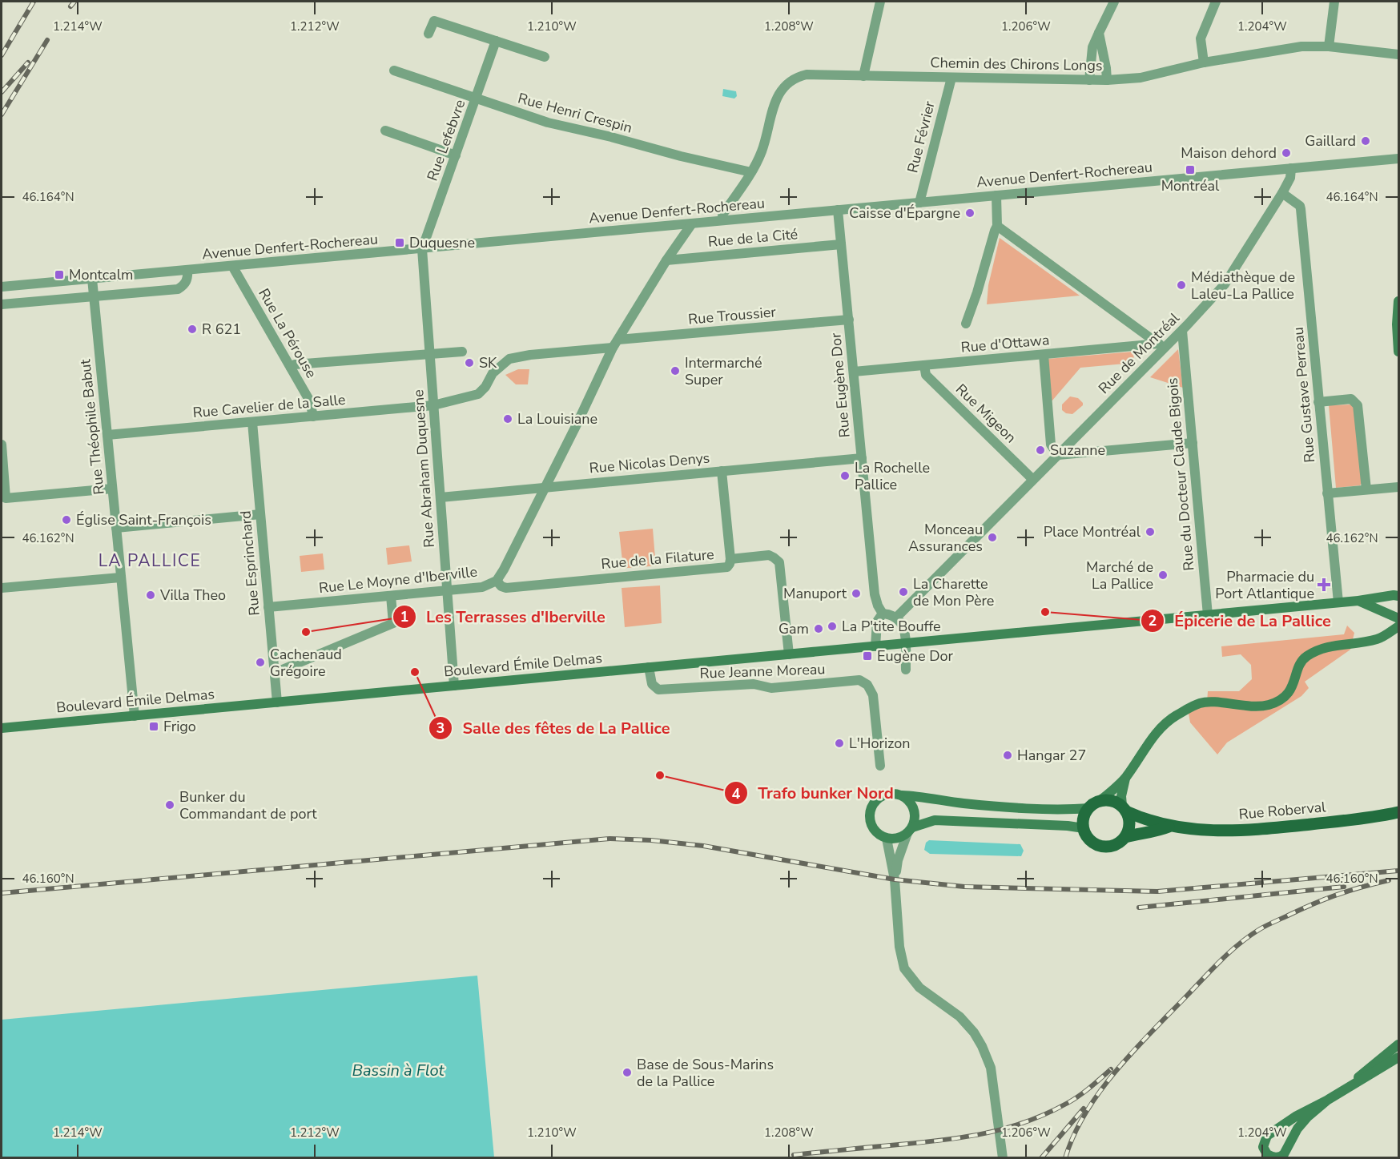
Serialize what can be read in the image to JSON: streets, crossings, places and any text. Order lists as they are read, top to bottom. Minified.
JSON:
{"streets":{"main road":["Boulevard Émile Delmas","Rue Roberval"],"street":["Chemin des Chirons Longs","Rue Henri Crespin","Rue Février","Rue Lefebvre","Avenue Denfert-Rochereau","Rue de la Cité","Rue Troussier","Rue La Pérouse","Rue d'Ottawa","Rue de Montréal","Rue Eugène Dor","Rue Gustave Perreau","Rue Cavelier de la Salle","Rue Migeon","Rue Théophile Babut","Rue Nicolas Denys","Rue Abraham Duquesne","Rue du Docteur Claude Bigois","Rue de la Filature","Rue Esprinchard","Rue Le Moyne d'Iberville","Rue Jeanne Moreau"]},"crossings":[["Chemin des Chirons Longs","Rue Henri Crespin"],["Chemin des Chirons Longs","Rue Février"],["Chemin des Chirons Longs","Avenue Denfert-Rochereau"],["Rue Henri Crespin","Rue Lefebvre"],["Rue Février","Avenue Denfert-Rochereau"],["Rue Lefebvre","Avenue Denfert-Rochereau"],["Rue Lefebvre","Rue Abraham Duquesne"],["Avenue Denfert-Rochereau","Rue La Pérouse"],["Avenue Denfert-Rochereau","Rue de Montréal"],["Avenue Denfert-Rochereau","Rue Eugène Dor"],["Avenue Denfert-Rochereau","Rue Théophile Babut"],["Avenue Denfert-Rochereau","Rue Abraham Duquesne"],["Avenue Denfert-Rochereau","Rue Le Moyne d'Iberville"],["Rue de la Cité","Rue Eugène Dor"],["Rue de la Cité","Rue Le Moyne d'Iberville"],["Rue Troussier","Rue Eugène Dor"],["Rue Troussier","Rue Cavelier de la Salle"],["Rue Troussier","Rue Abraham Duquesne"],["Rue Troussier","Rue Le Moyne d'Iberville"],["Rue La Pérouse","Rue Cavelier de la Salle"],["Rue d'Ottawa","Rue de Montréal"],["Rue d'Ottawa","Rue Eugène Dor"],["Rue d'Ottawa","Rue Migeon"],["Rue de Montréal","Rue Gustave Perreau"],["Rue de Montréal","Rue Migeon"],["Rue de Montréal","Rue du Docteur Claude Bigois"],["Rue Eugène Dor","Rue Nicolas Denys"],["Rue Gustave Perreau","Boulevard Émile Delmas"],["Rue Cavelier de la Salle","Rue Théophile Babut"],["Rue Cavelier de la Salle","Rue Abraham Duquesne"],["Rue Cavelier de la Salle","Rue Esprinchard"],["Rue Théophile Babut","Boulevard Émile Delmas"],["Rue Nicolas Denys","Rue Abraham Duquesne"],["Rue Nicolas Denys","Rue de la Filature"],["Rue Nicolas Denys","Rue Le Moyne d'Iberville"],["Rue Abraham Duquesne","Rue Le Moyne d'Iberville"],["Rue Abraham Duquesne","Boulevard Émile Delmas"],["Rue du Docteur Claude Bigois","Boulevard Émile Delmas"],["Rue de la Filature","Rue Le Moyne d'Iberville"],["Rue Esprinchard","Rue Le Moyne d'Iberville"],["Rue Esprinchard","Boulevard Émile Delmas"],["Boulevard Émile Delmas","Rue Jeanne Moreau"]],"districts":["LA PALLICE"],"water":["Bassin à Flot"],"places":{"other":["Gaillard","Maison dehord","Caisse d'Épargne","Médiathèque de Laleu-La Pallice","R 621","SK","Intermarché Super","La Louisiane","Suzanne","La Rochelle Pallice","Église Saint-François","Place Montréal","Monceau Assurances","Marché de La Pallice","La Charette de Mon Père","Manuport","Villa Theo","Épicerie de La Pallice","La P'tite Bouffe","Gam","Les Terrasses d'Iberville","Cachenaud Grégoire","Salle des fêtes de La Pallice","L'Horizon","Hangar 27","Trafo bunker Nord","Bunker du Commandant de port","Base de Sous-Marins de la Pallice"],"transit":["Montréal","Duquesne","Montcalm","Eugène Dor","Frigo"],"health":["Pharmacie du Port Atlantique"]},"coordinates":["1.214°W","1.212°W","1.210°W","1.208°W","1.206°W","1.204°W","46.164°N","46.162°N","46.160°N"]}
